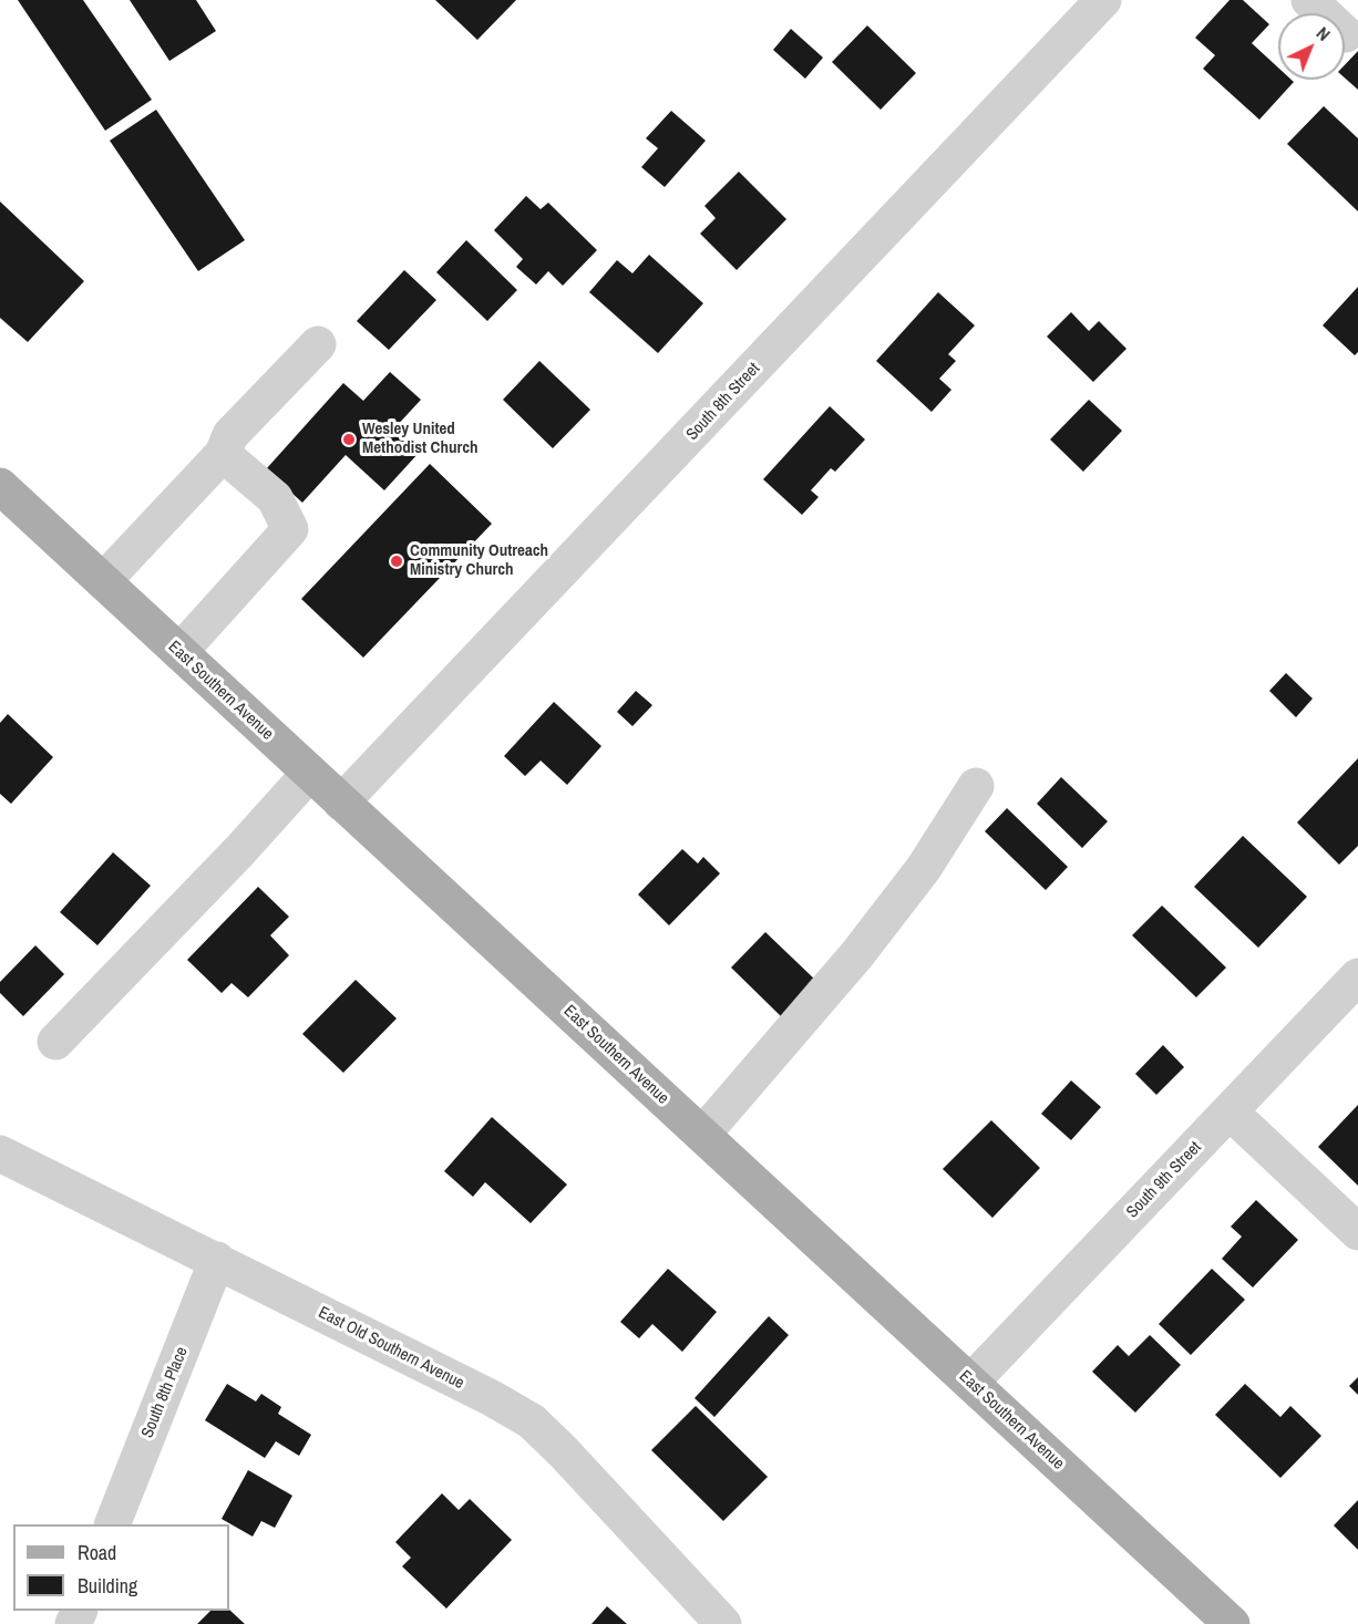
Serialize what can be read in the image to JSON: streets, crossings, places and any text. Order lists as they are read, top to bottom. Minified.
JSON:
{"streets":{"main road":["East Southern Avenue"],"street":["South 8th Street","South 9th Street","East Old Southern Avenue","South 8th Place"]},"crossings":[["South 8th Street","East Southern Avenue"],["East Southern Avenue","South 9th Street"],["East Old Southern Avenue","South 8th Place"]],"places":["Wesley United Methodist Church","Community Outreach Ministry Church"],"legend":["Road","Building"],"north":"top right"}
